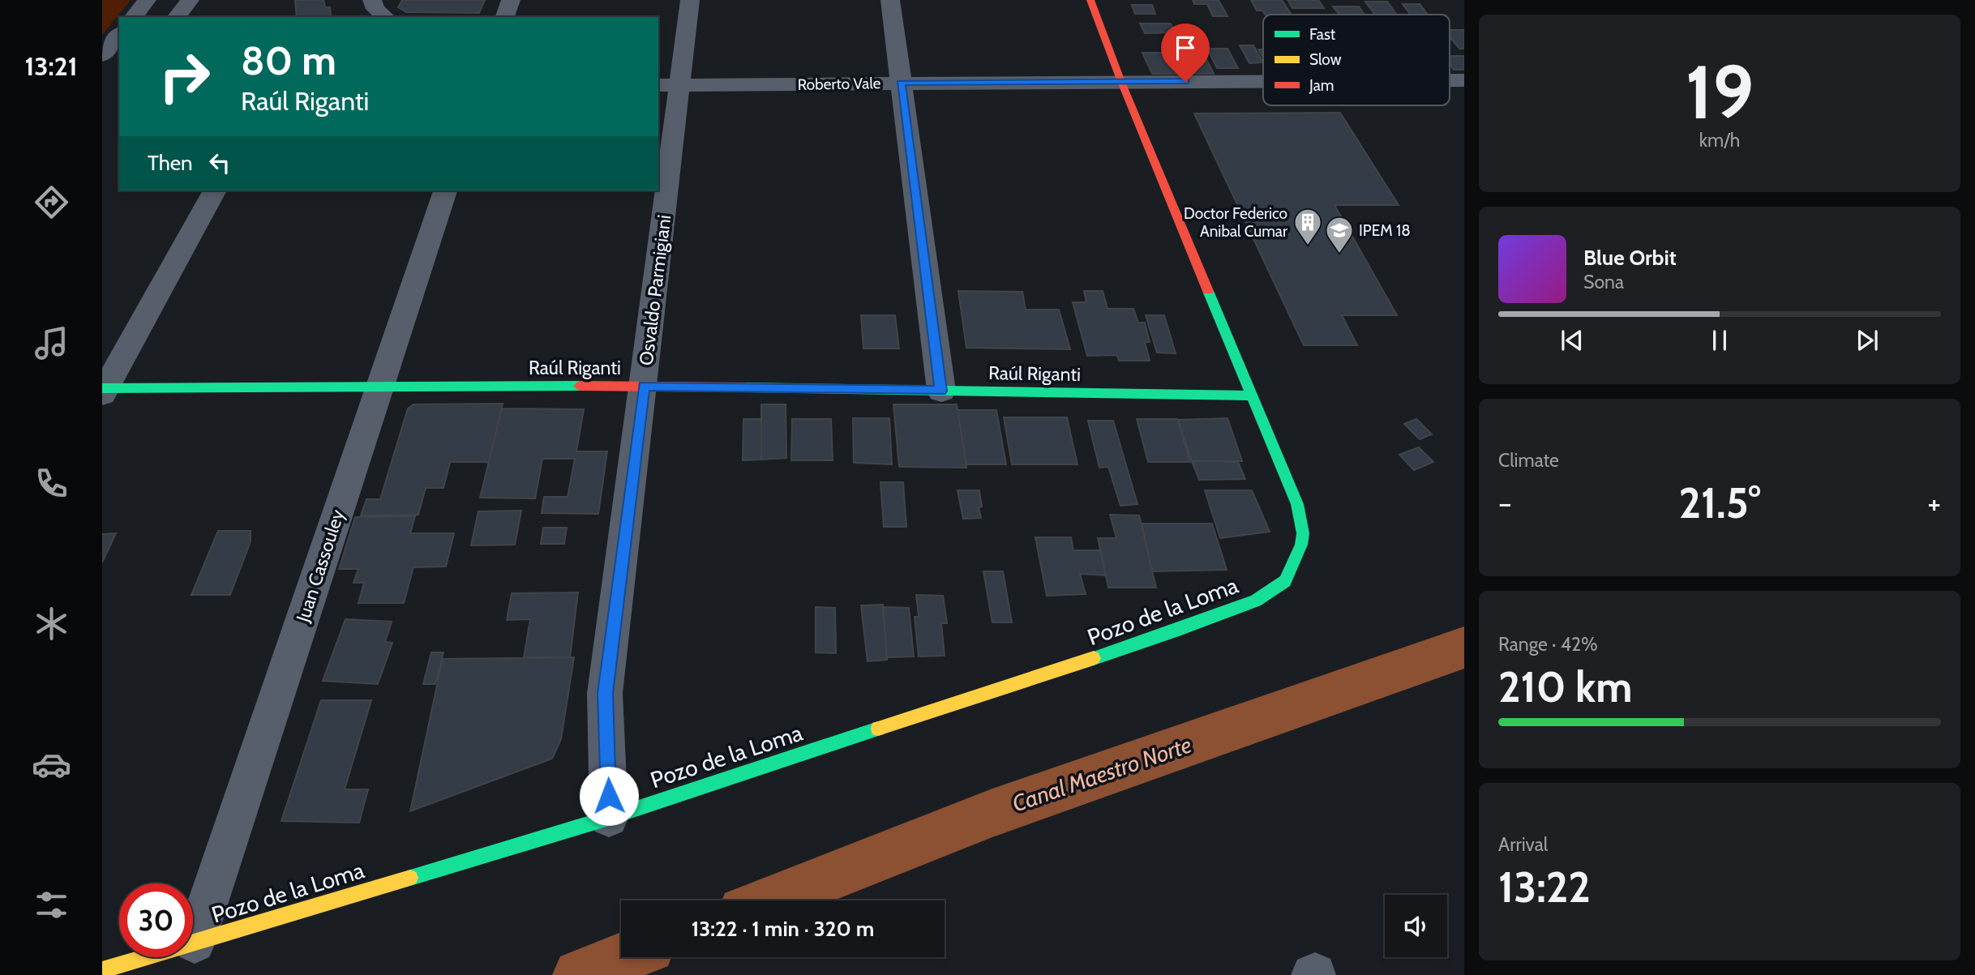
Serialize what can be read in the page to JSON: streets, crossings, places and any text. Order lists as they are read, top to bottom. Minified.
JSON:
{"streets":{"street":["Roberto Vale","Osvaldo Parmigiani","Raúl Riganti","Juan Cassouley","Pozo de la Loma"]},"crossings":[["Roberto Vale","Osvaldo Parmigiani"],["Osvaldo Parmigiani","Raúl Riganti"],["Osvaldo Parmigiani","Pozo de la Loma"],["Raúl Riganti","Juan Cassouley"],["Raúl Riganti","Pozo de la Loma"],["Juan Cassouley","Pozo de la Loma"]],"water":["Canal Maestro Norte"],"places":{"building":["Doctor Federico Anibal Cumar"],"school or university":["IPEM 18"]},"legend":["Fast","Slow","Jam"],"page":{"tabs":"13:21","tile":[["19","km/h"],"Climate",["Range · 42%","210 km"],["Arrival","13:22"]],"turn":["80 m","Raúl Riganti"],"then":"Then","song":["Blue Orbit","Sona"],"heat":["−","21.5°","+"],"limit":"30","trip":"13:22 · 1 min · 320 m"}}
